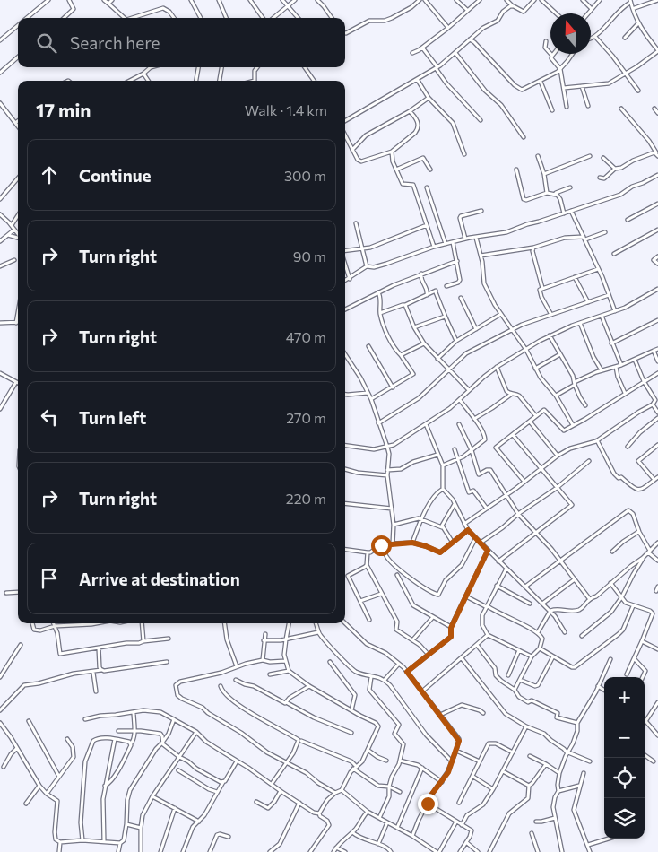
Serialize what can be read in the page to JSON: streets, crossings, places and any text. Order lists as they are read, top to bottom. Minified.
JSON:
{"north":"top","page":{"search":"Search here","heading":["17 min","Walk · 1.4 km"],"list":[["Continue","300 m"],["Turn right","90 m"],["Turn right","470 m"],["Turn left","270 m"],["Turn right","220 m"],"Arrive at destination"],"map_buttons":["+","−"]}}
